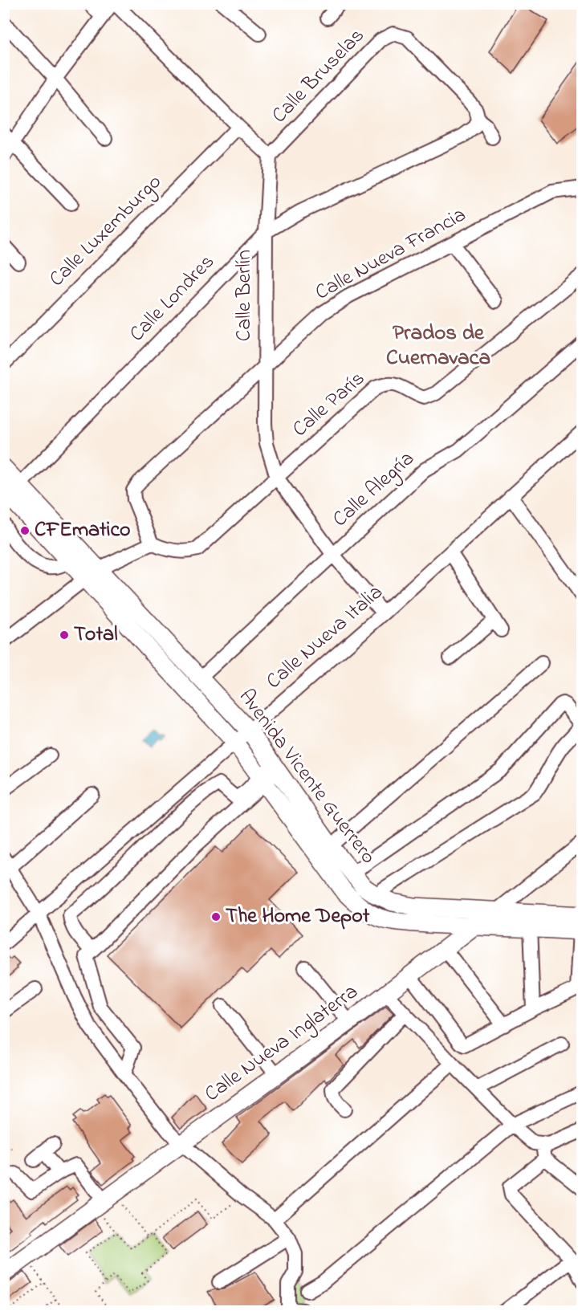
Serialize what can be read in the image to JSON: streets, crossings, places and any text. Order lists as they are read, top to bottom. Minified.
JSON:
{"streets":{"main road":["Avenida Vicente Guerrero","Calle Nueva Inglaterra"],"street":["Calle Bruselas","Calle Luxemburgo","Calle Nueva Francia","Calle Berlín","Calle Londres","Calle París","Calle Alegría","Calle Nueva Italia"]},"crossings":[["Calle Bruselas","Calle Berlín"],["Calle Bruselas","Calle Londres"],["Calle Nueva Francia","Calle Berlín"],["Calle Nueva Francia","Calle París"],["Calle Berlín","Calle Londres"],["Calle Berlín","Calle París"],["Calle Berlín","Calle Alegría"],["Calle Berlín","Calle Nueva Italia"],["Calle Londres","Avenida Vicente Guerrero"],["Calle Alegría","Avenida Vicente Guerrero"],["Calle Nueva Italia","Avenida Vicente Guerrero"],["Avenida Vicente Guerrero","Calle Nueva Inglaterra"]],"districts":["Prados de Cuernavaca"],"places":["CFEmatico","Total","The Home Depot"]}
